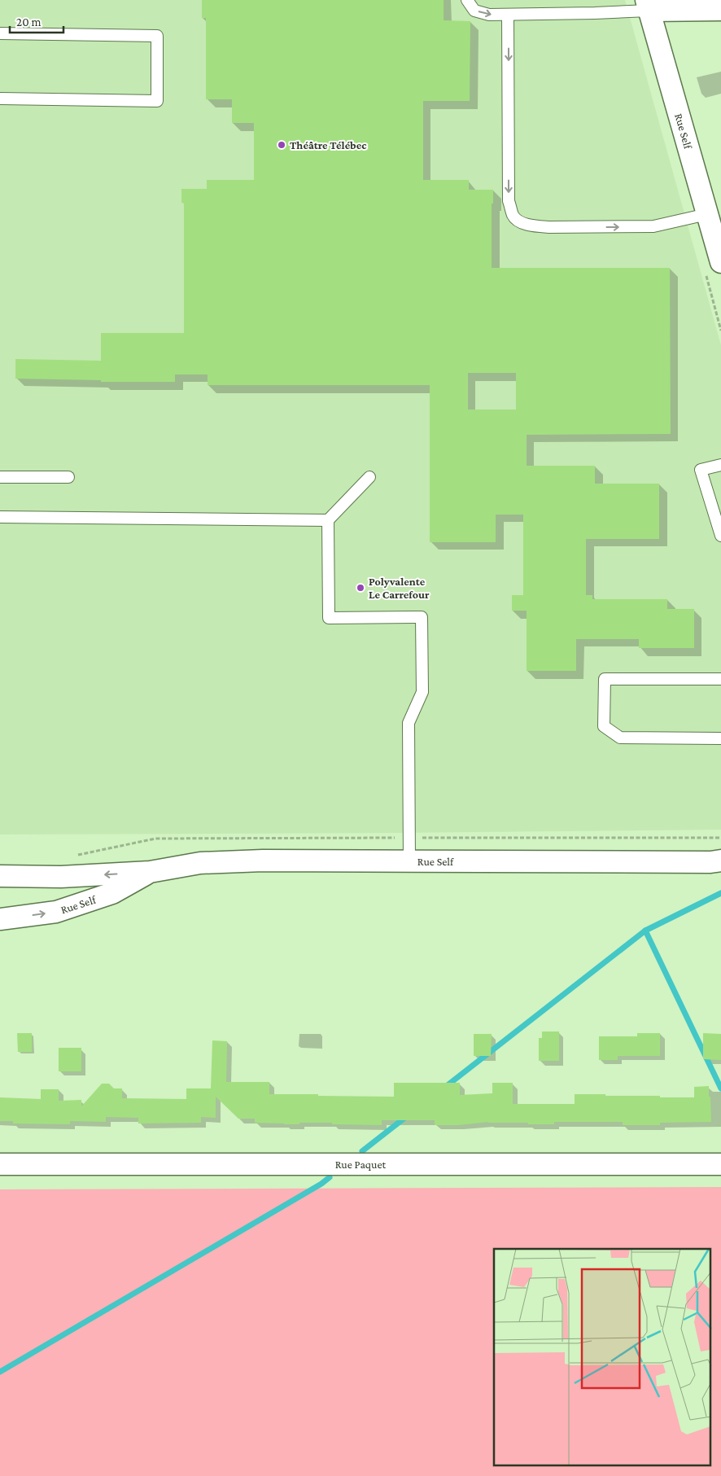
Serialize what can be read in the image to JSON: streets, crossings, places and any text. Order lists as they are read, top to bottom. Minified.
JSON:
{"streets":{"street":["Rue Self","Rue Paquet"]},"places":["Théâtre Télébec","Polyvalente Le Carrefour"],"scale_bar":"20 m"}
